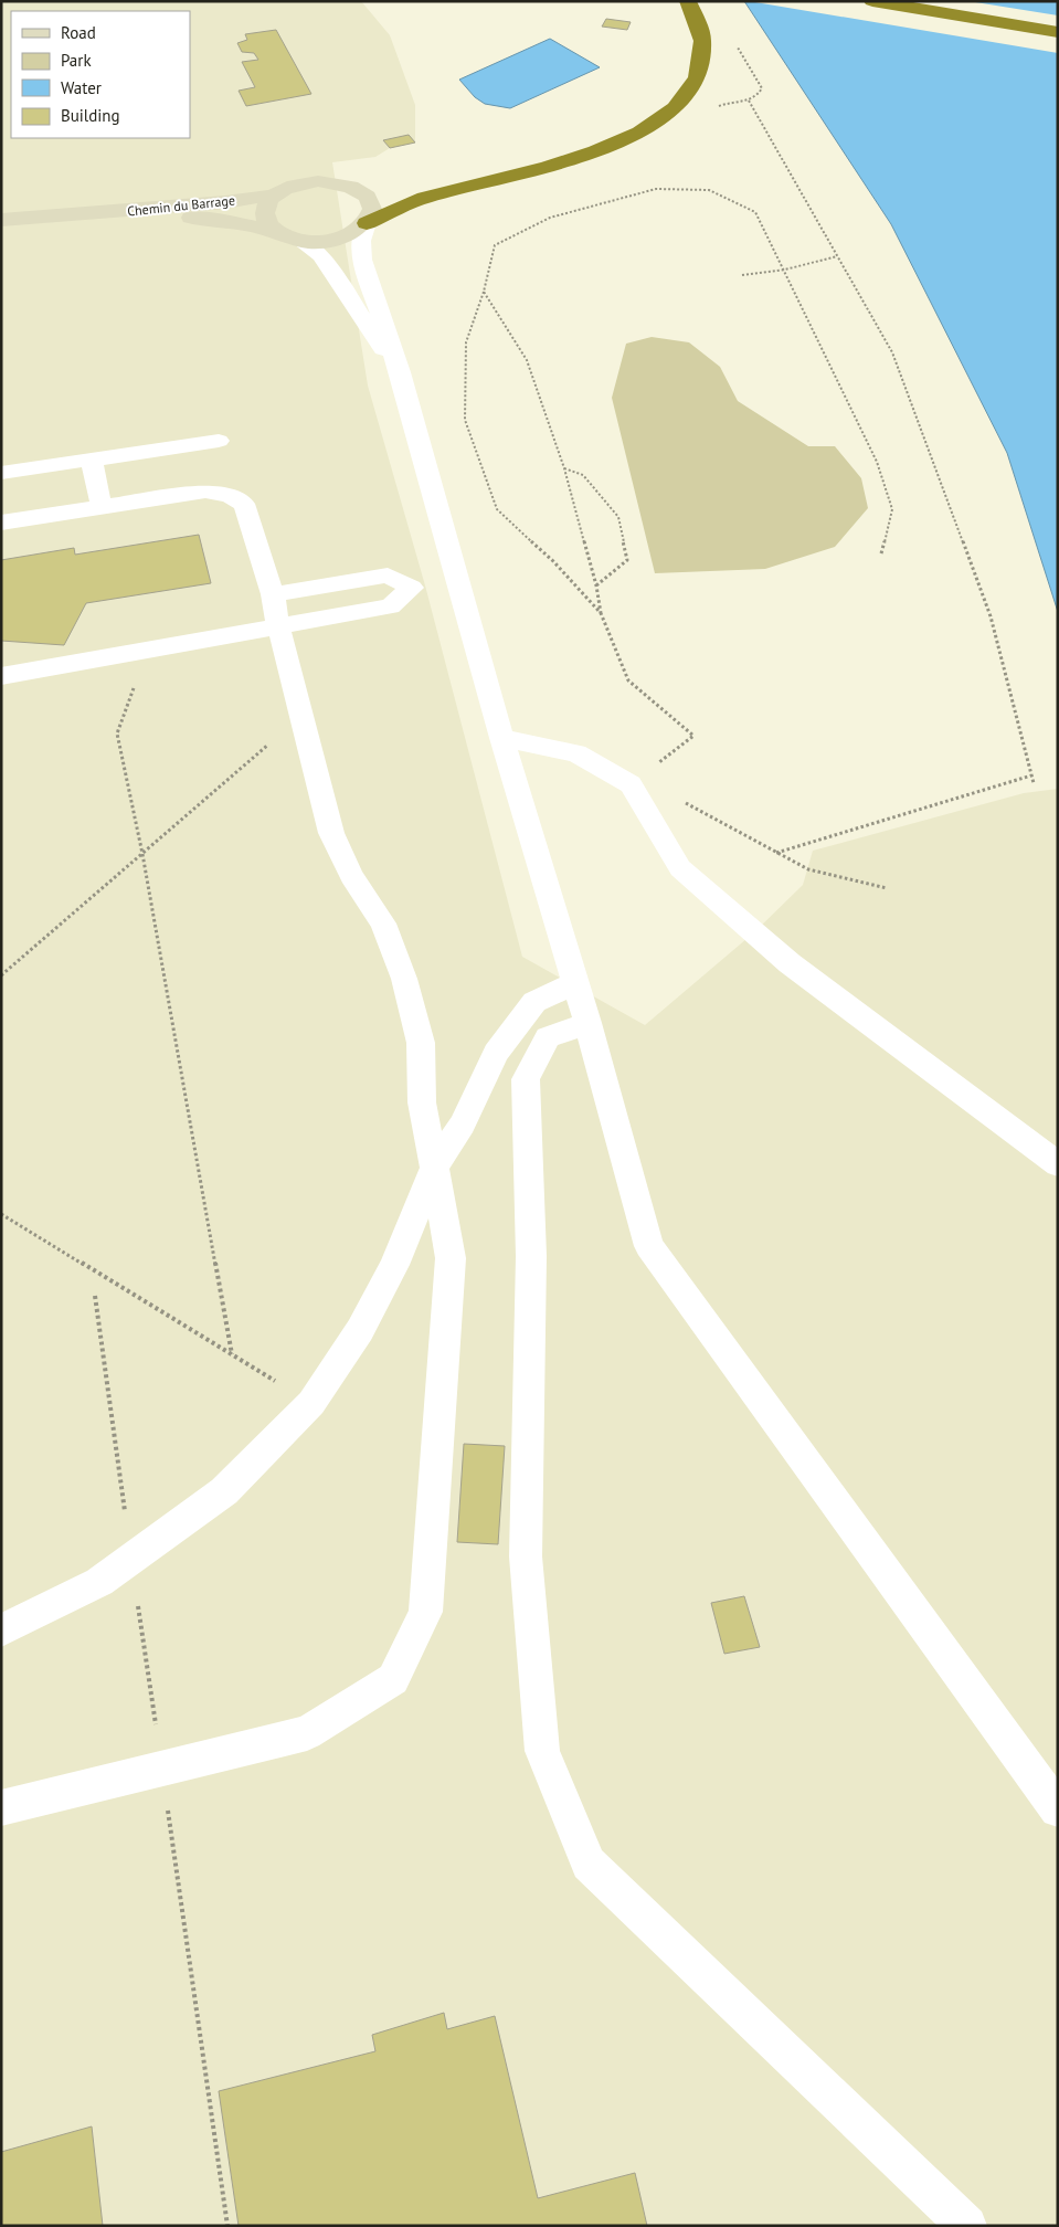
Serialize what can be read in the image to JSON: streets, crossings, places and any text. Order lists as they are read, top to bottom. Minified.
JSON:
{"streets":{"main road":["Chemin du Barrage"]},"legend":["Road","Park","Water","Building"]}
